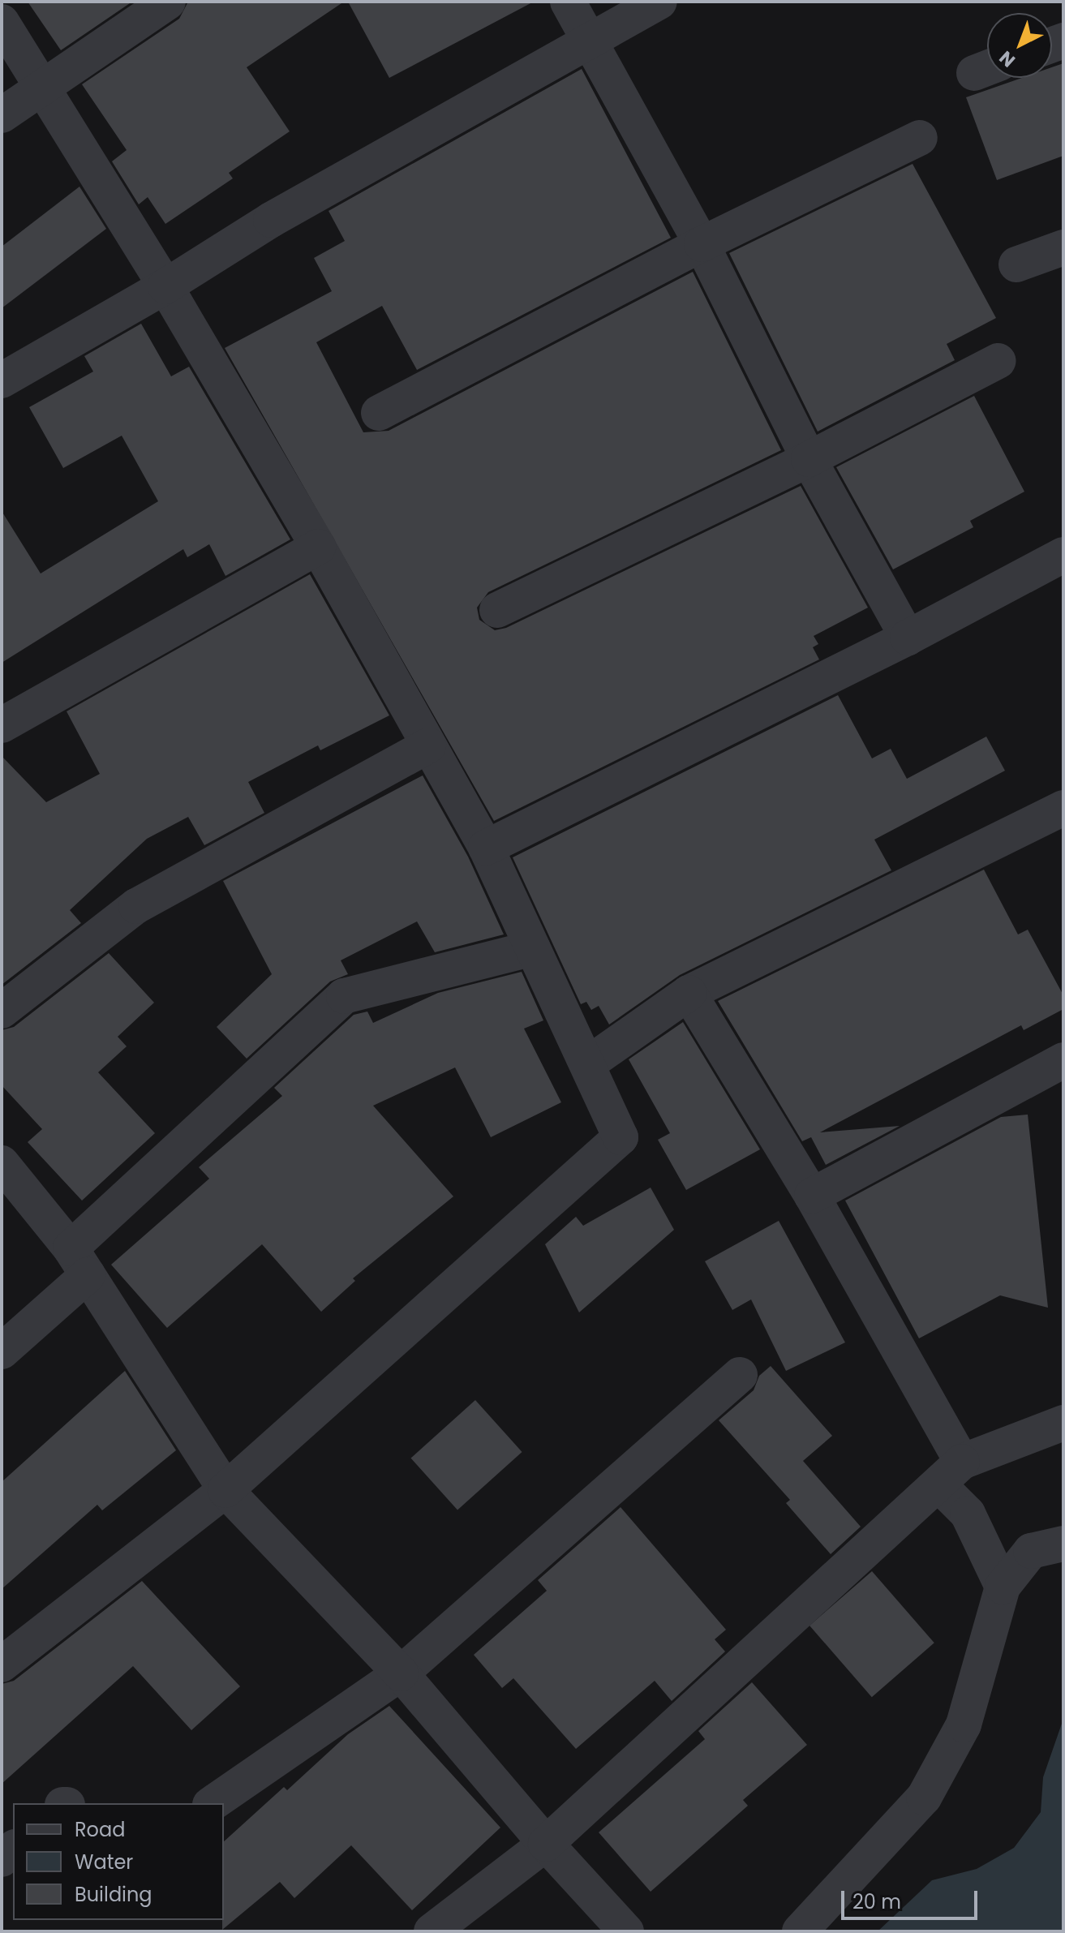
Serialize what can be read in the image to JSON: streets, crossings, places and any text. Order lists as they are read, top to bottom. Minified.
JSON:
{"legend":["Road","Water","Building"],"scale_bar":"20 m","north":"bottom left"}
